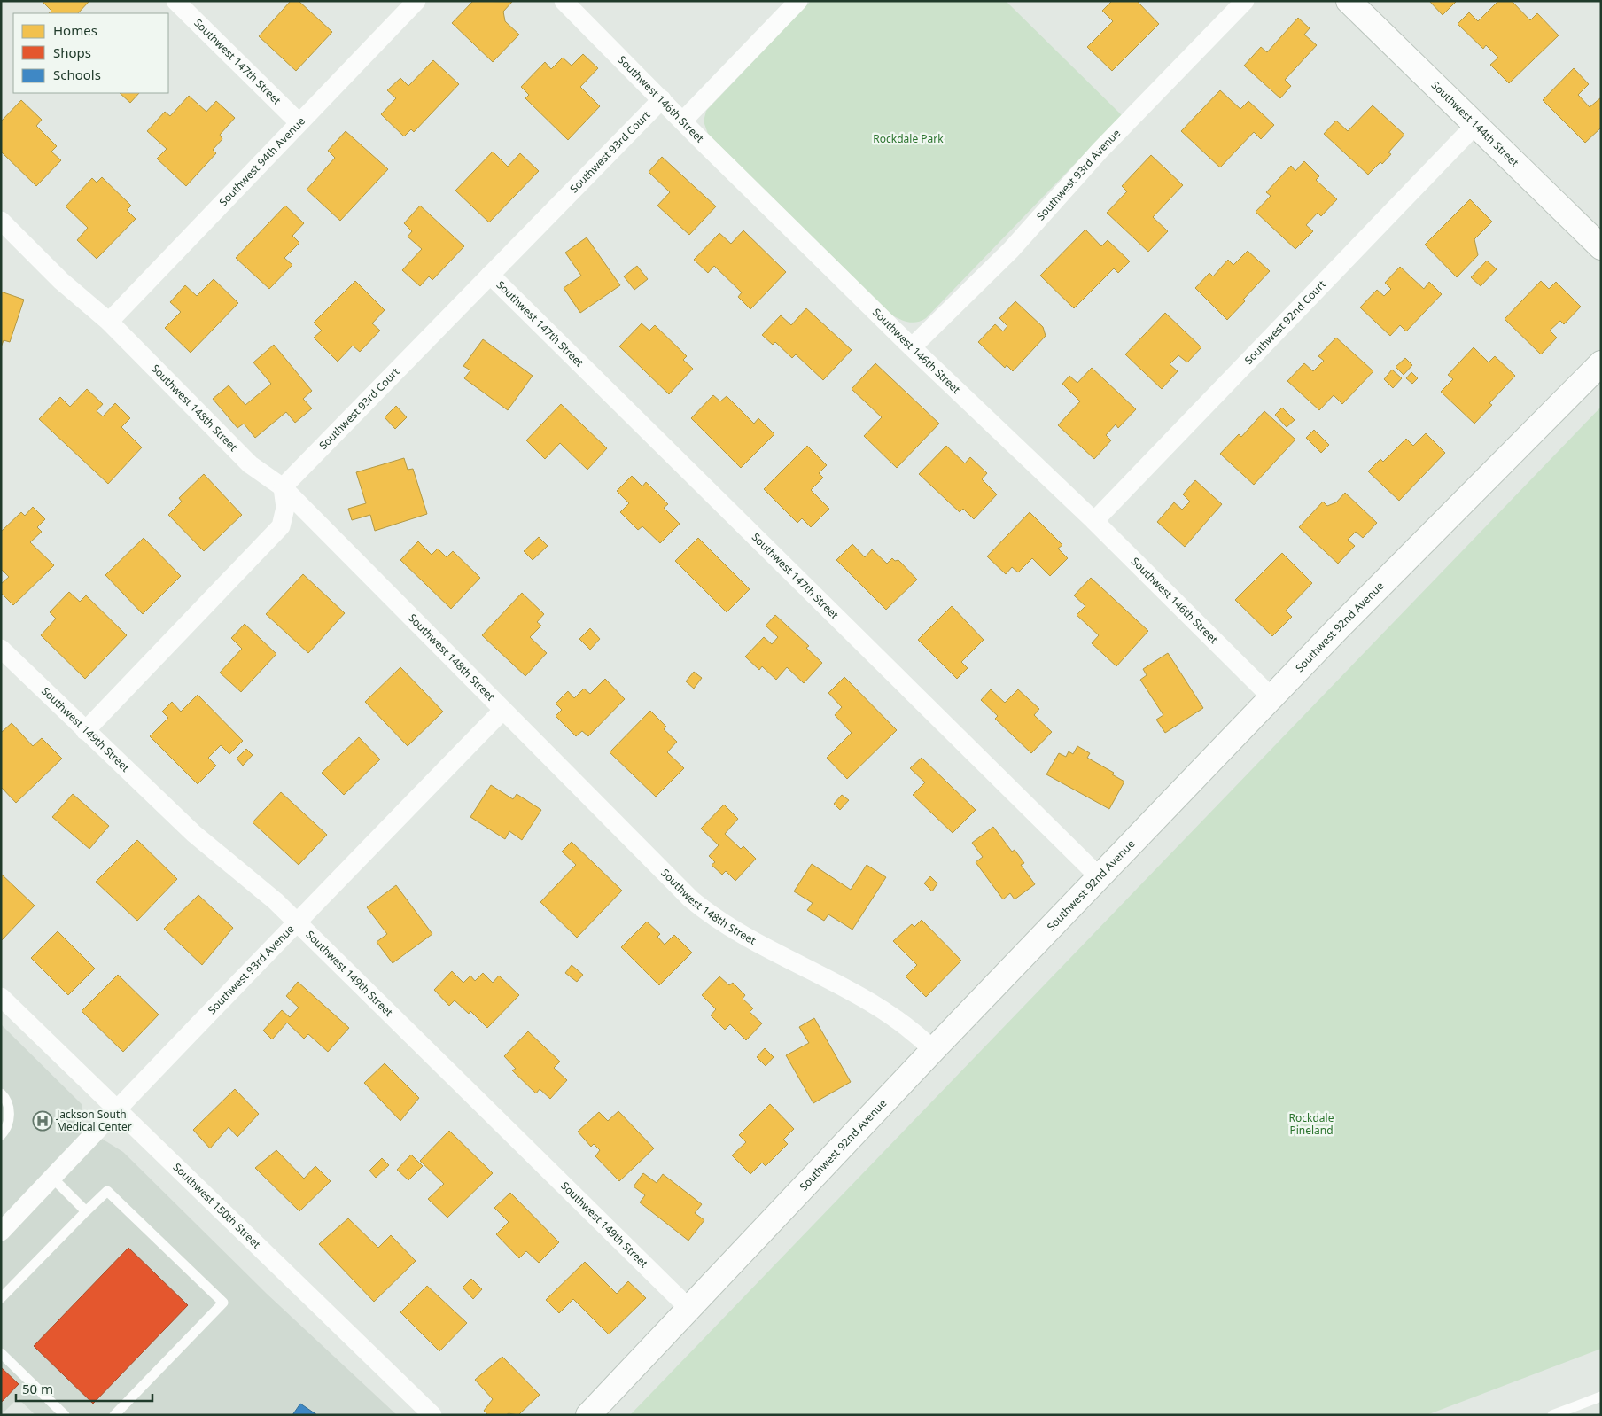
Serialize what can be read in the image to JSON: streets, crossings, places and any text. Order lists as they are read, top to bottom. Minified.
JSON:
{"streets":{"street":["Southwest 147th Street","Southwest 146th Street","Southwest 144th Street","Southwest 93rd Court","Southwest 94th Avenue","Southwest 93rd Avenue","Southwest 92nd Court","Southwest 148th Street","Southwest 92nd Avenue","Southwest 149th Street","Southwest 150th Street"]},"crossings":[["Southwest 147th Street","Southwest 93rd Court"],["Southwest 147th Street","Southwest 94th Avenue"],["Southwest 147th Street","Southwest 92nd Avenue"],["Southwest 146th Street","Southwest 93rd Court"],["Southwest 146th Street","Southwest 93rd Avenue"],["Southwest 146th Street","Southwest 92nd Court"],["Southwest 146th Street","Southwest 92nd Avenue"],["Southwest 144th Street","Southwest 92nd Court"],["Southwest 93rd Court","Southwest 148th Street"],["Southwest 94th Avenue","Southwest 148th Street"],["Southwest 93rd Avenue","Southwest 148th Street"],["Southwest 93rd Avenue","Southwest 149th Street"],["Southwest 93rd Avenue","Southwest 150th Street"],["Southwest 148th Street","Southwest 92nd Avenue"],["Southwest 92nd Avenue","Southwest 149th Street"]],"parks":["Rockdale Park","Rockdale Pineland"],"places":{"hospital":["Jackson South Medical Center"]},"legend":["Homes","Shops","Schools"],"scale_bar":"50 m"}
